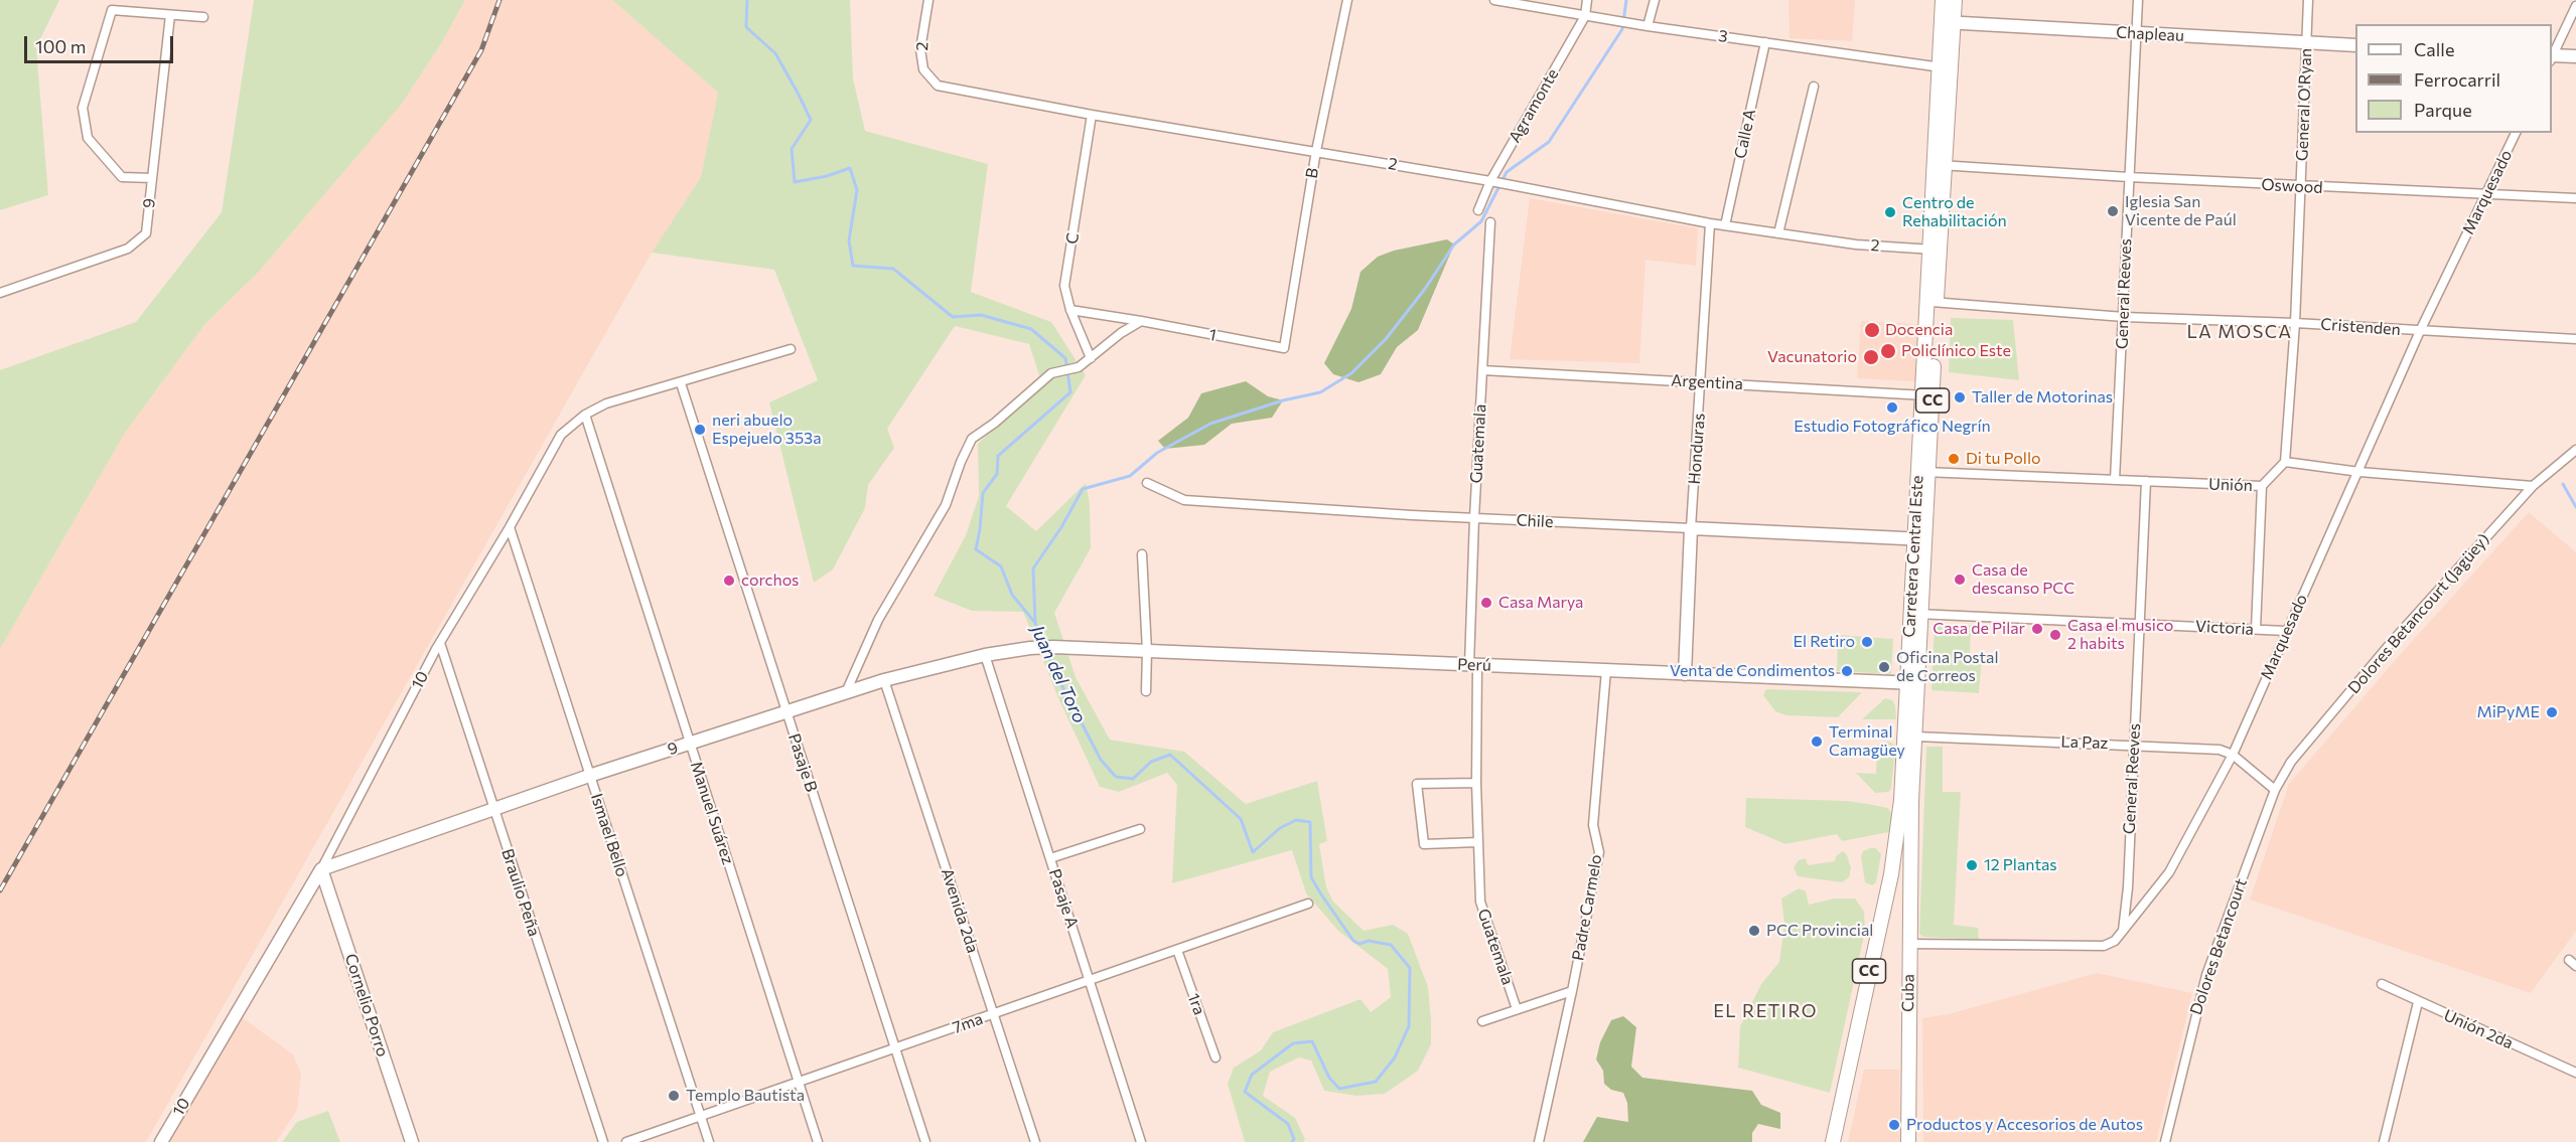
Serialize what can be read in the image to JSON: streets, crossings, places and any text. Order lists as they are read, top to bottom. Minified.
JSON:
{"streets":{"main road":["CC","Carretera Central Este","Cuba"],"street":["Chapleau","3","2","General O'Ryan","Agramonte","Calle A","B","Oswood","Marquesado","9","C","General Reeves","Cristenden","1","Argentina","Guatemala","Honduras","Unión","Chile","Dolores Betancourt (Jagüey)","Victoria","Perú","10","La Paz","Pasaje B","Manuel Suárez","Ismael Bello","Braulio Peña","Pasaje A","Padre Carmelo","Avenida 2da","Dolores Betancourt","1ra","Cornelio Porro","7ma","Unión 2da"]},"crossings":[["Chapleau","General O'Ryan"],["Chapleau","General Reeves"],["Chapleau","Carretera Central Este"],["3","Agramonte"],["3","Calle A"],["3","Carretera Central Este"],["2","Agramonte"],["2","Calle A"],["2","B"],["2","C"],["2","Honduras"],["2","Carretera Central Este"],["General O'Ryan","Oswood"],["General O'Ryan","Cristenden"],["General O'Ryan","Unión"],["B","1"],["Oswood","Marquesado"],["Oswood","General Reeves"],["Oswood","Carretera Central Este"],["Marquesado","General Reeves"],["Marquesado","Cristenden"],["Marquesado","Victoria"],["Marquesado","La Paz"],["Marquesado","Cuba"],["9","Perú"],["9","10"],["9","Pasaje B"],["9","Manuel Suárez"],["9","Ismael Bello"],["9","Braulio Peña"],["9","Pasaje A"],["9","Avenida 2da"],["9","Cornelio Porro"],["C","1"],["General Reeves","Cristenden"],["General Reeves","Unión"],["General Reeves","Victoria"],["General Reeves","La Paz"],["Cristenden","Carretera Central Este"],["Argentina","Guatemala"],["Argentina","Honduras"],["Argentina","Carretera Central Este"],["Guatemala","Chile"],["Guatemala","Perú"],["Honduras","Chile"],["Honduras","Perú"],["Unión","Carretera Central Este"],["Chile","Carretera Central Este"],["Carretera Central Este","Victoria"],["Carretera Central Este","Perú"],["Carretera Central Este","La Paz"],["Carretera Central Este","Cuba"],["Dolores Betancourt (Jagüey)","La Paz"],["Dolores Betancourt (Jagüey)","Dolores Betancourt"],["Perú","Padre Carmelo"],["10","Pasaje B"],["10","Manuel Suárez"],["10","Ismael Bello"],["10","Braulio Peña"],["10","Cornelio Porro"],["La Paz","Dolores Betancourt"],["Pasaje B","7ma"],["Manuel Suárez","7ma"],["Ismael Bello","7ma"],["Pasaje A","7ma"],["Avenida 2da","7ma"],["1ra","7ma"]],"districts":["LA MOSCA","EL RETIRO"],"water":["Juan del Toro"],"places":["Iglesia San Vicente de Paúl","Centro de Rehabilitación","Docencia","Policlínico Este","Vacunatorio","Taller de Motorinas","Estudio Fotográfico Negrín","neri abuelo Espejuelo 353a","Di tu Pollo","Casa de descanso PCC","corchos","Casa Marya","Casa de Pilar","Casa el musico 2 habits","El Retiro","Oficina Postal de Correos","Venta de Condimentos","MiPyME","Terminal Camagüey","12 Plantas","PCC Provincial","Templo Bautista","Productos y Accesorios de Autos"],"legend":["Calle","Ferrocarril","Parque"],"scale_bar":"100 m"}
